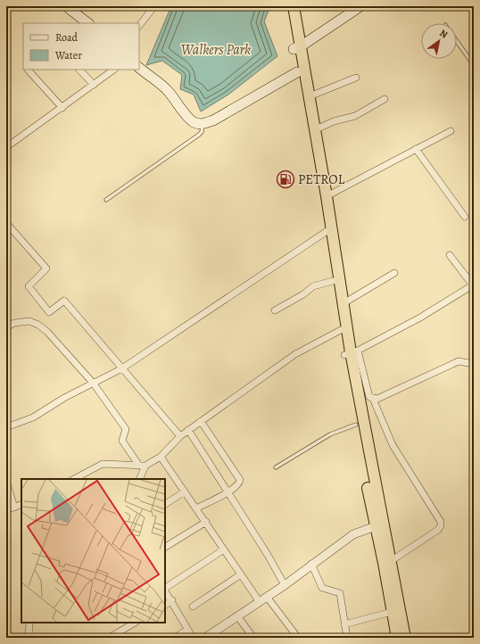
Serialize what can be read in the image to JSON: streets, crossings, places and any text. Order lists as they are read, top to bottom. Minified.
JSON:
{"water":["Walkers Park"],"places":{"fuel station":["PETROL"]},"legend":["Road","Water"],"north":"top right"}
